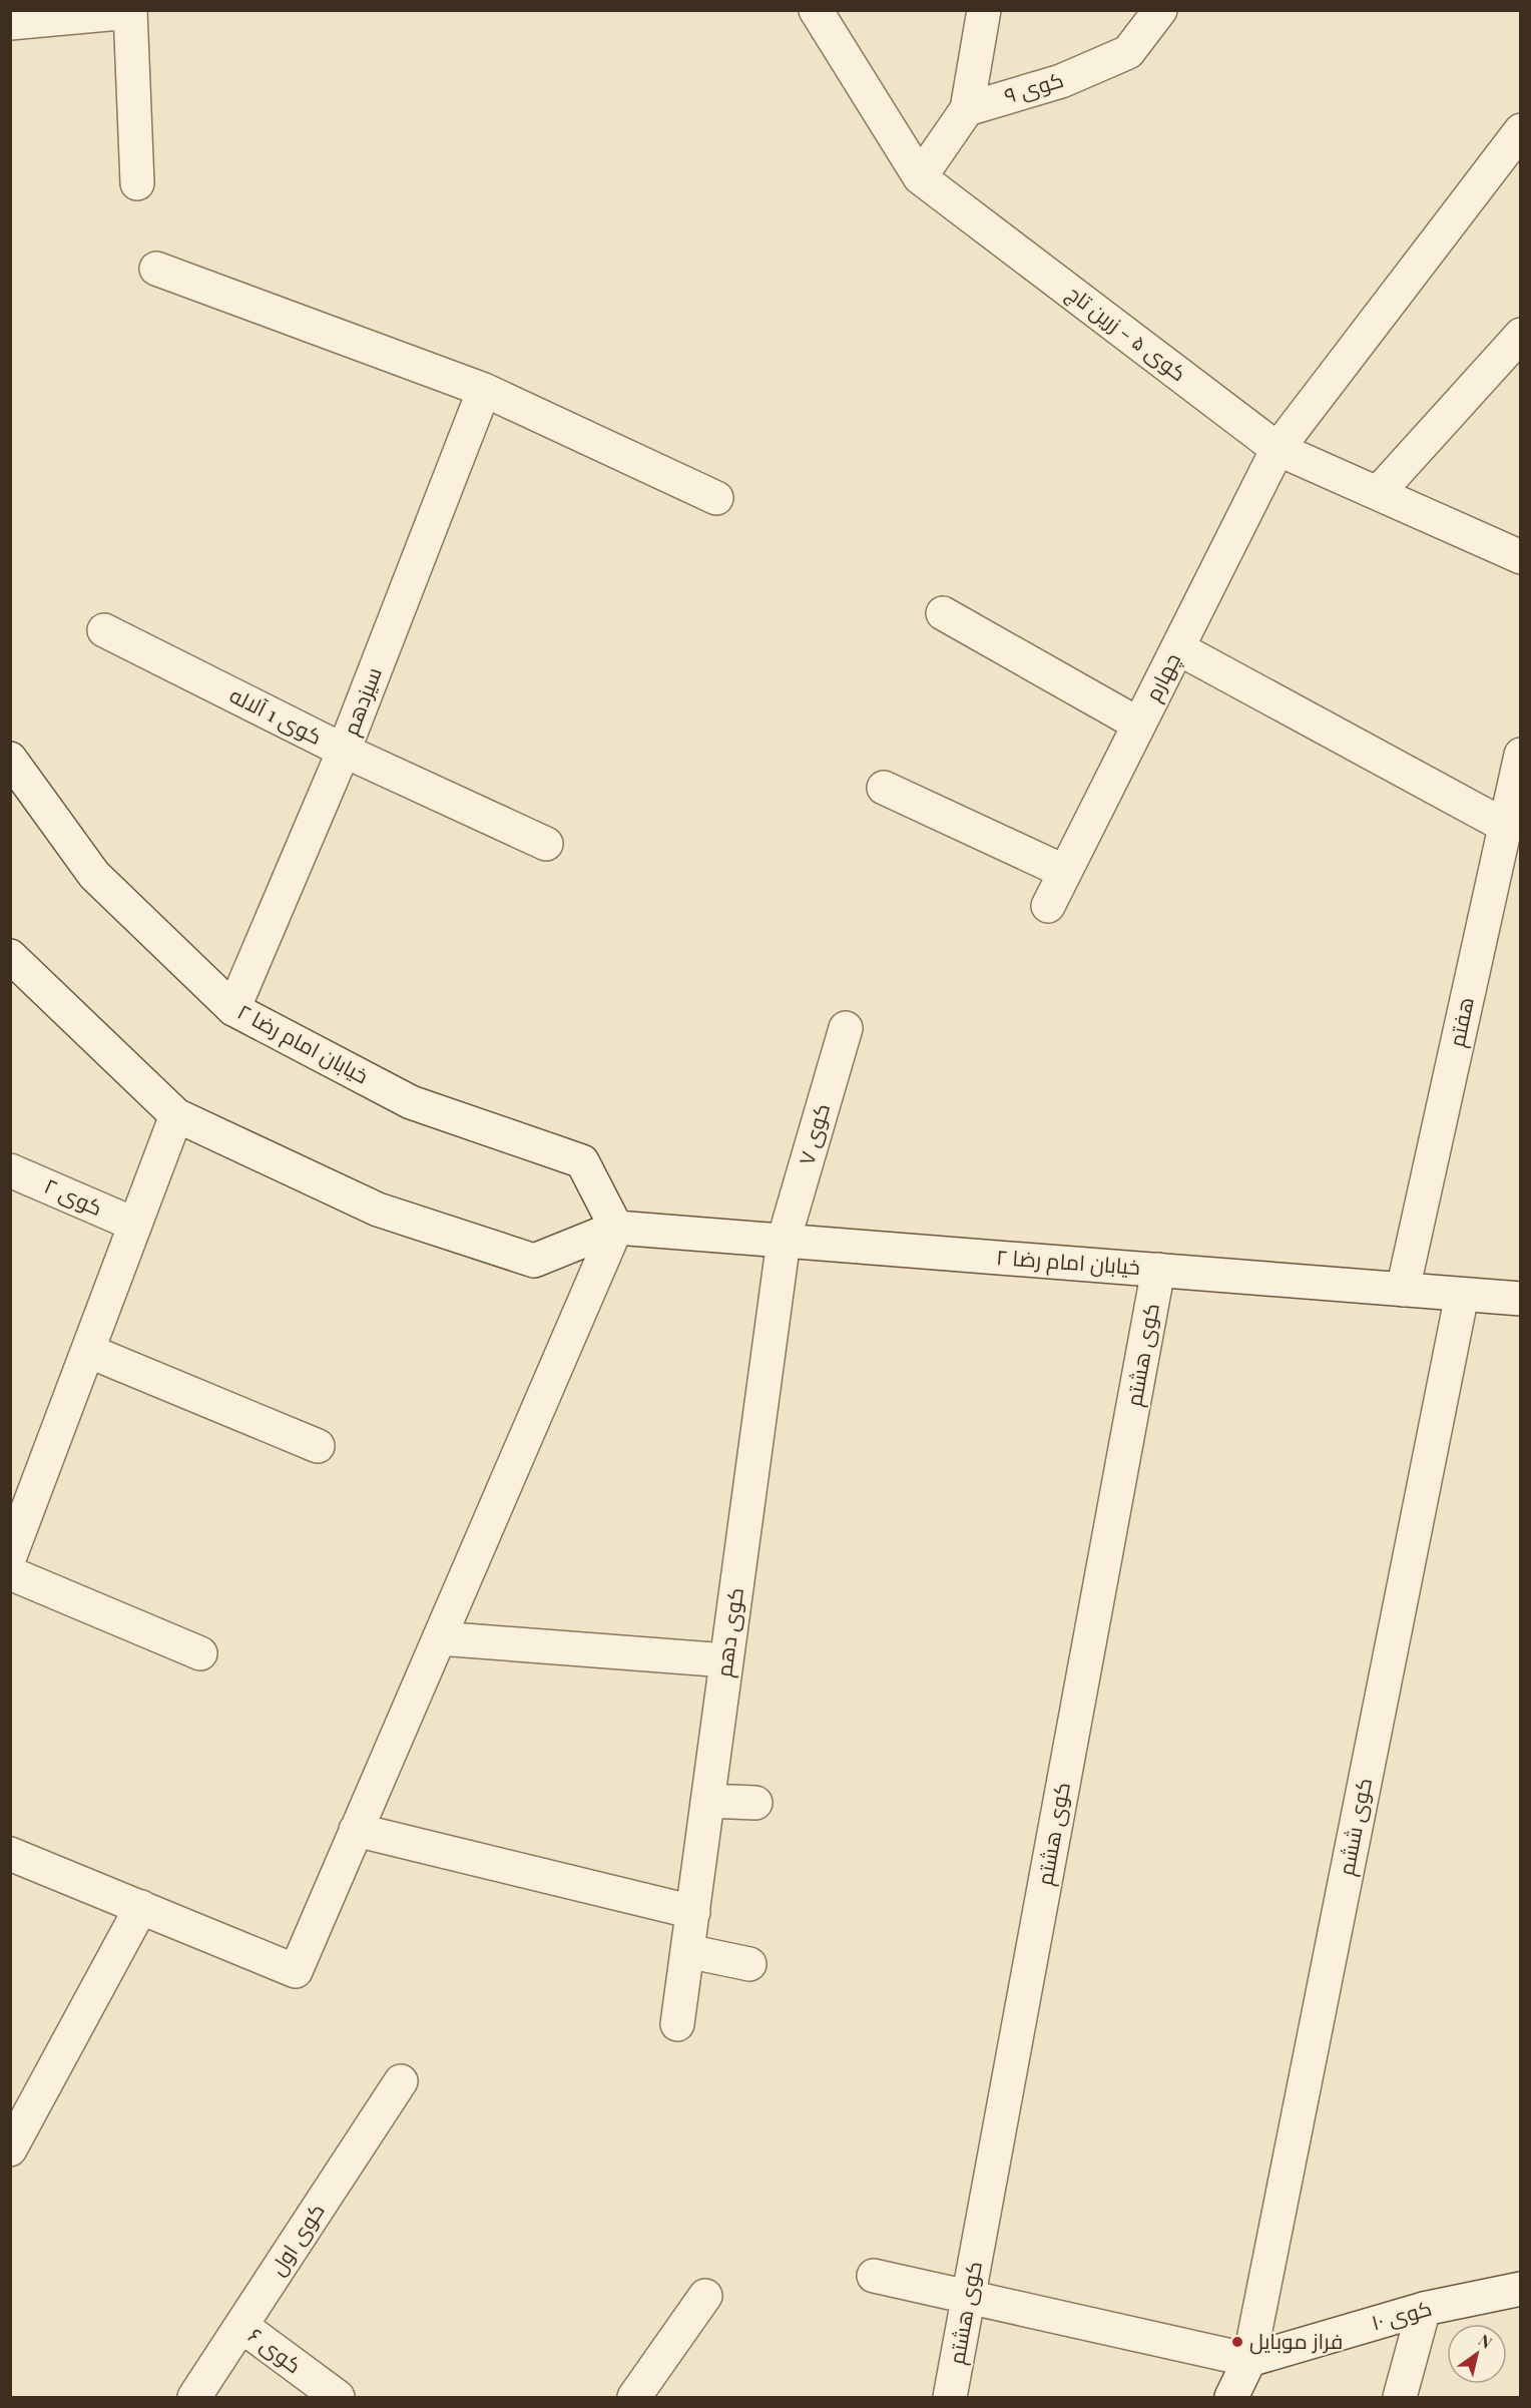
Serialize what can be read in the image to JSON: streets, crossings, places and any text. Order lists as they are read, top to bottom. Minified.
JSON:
{"streets":{"street":["کوی ۹","کوی ۵ - زرین تاج","چهارم","سیزدهم","کوی 1 آلاله","هفتم","خیابان امام رضا ۲","کوی ۷","کوی ۲","کوی هشتم","کوی دهم","کوی ششم","کوی اول","کوی ۱۰","کوی ۶"]},"crossings":[["کوی ۵ - زرین تاج","چهارم"],["سیزدهم","کوی 1 آلاله"],["سیزدهم","خیابان امام رضا ۲"],["هفتم","خیابان امام رضا ۲"],["خیابان امام رضا ۲","کوی ۷"],["خیابان امام رضا ۲","کوی هشتم"],["خیابان امام رضا ۲","کوی دهم"],["خیابان امام رضا ۲","کوی ششم"],["کوی ۷","کوی دهم"],["کوی ششم","کوی ۱۰"],["کوی اول","کوی ۶"]],"places":["فراز موبایل"],"north":"top right"}
